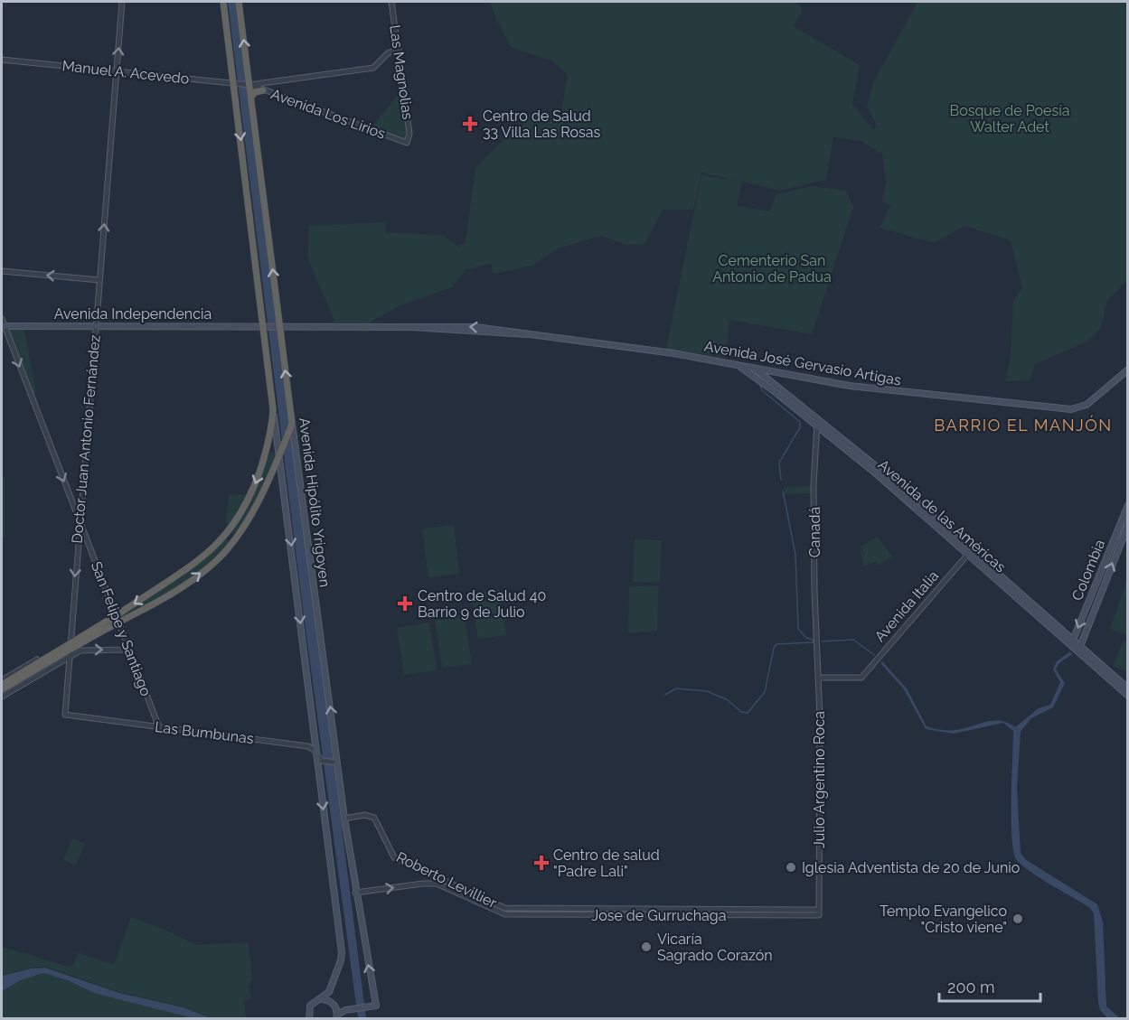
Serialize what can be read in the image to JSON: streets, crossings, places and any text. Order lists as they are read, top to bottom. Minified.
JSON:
{"streets":{"highway":["Avenida Hipólito Yrigoyen"],"main road":["Avenida Independencia","Avenida José Gervasio Artigas","Avenida de las Américas","Colombia"],"street":["Manuel A. Acevedo","Las Magnolias","Avenida Los Lirios","Doctor Juan Antonio Fernández","Canadá","Avenida Italia","San Felipe y Santiago","Las Bumbunas","Julio Argentino Roca","Roberto Levillier","Jose de Gurruchaga"]},"crossings":[["Manuel A. Acevedo","Avenida Los Lirios"],["Manuel A. Acevedo","Doctor Juan Antonio Fernández"],["Manuel A. Acevedo","Avenida Hipólito Yrigoyen"],["Las Magnolias","Avenida Los Lirios"],["Avenida Los Lirios","Avenida Hipólito Yrigoyen"],["Avenida Independencia","Avenida José Gervasio Artigas"],["Avenida Independencia","Doctor Juan Antonio Fernández"],["Avenida Independencia","Avenida Hipólito Yrigoyen"],["Avenida Independencia","San Felipe y Santiago"],["Avenida José Gervasio Artigas","Avenida Hipólito Yrigoyen"],["Avenida José Gervasio Artigas","Avenida de las Américas"],["Doctor Juan Antonio Fernández","San Felipe y Santiago"],["Doctor Juan Antonio Fernández","Las Bumbunas"],["Avenida Hipólito Yrigoyen","Las Bumbunas"],["Avenida Hipólito Yrigoyen","Roberto Levillier"],["Avenida de las Américas","Canadá"],["Avenida de las Américas","Colombia"],["Avenida de las Américas","Avenida Italia"],["Canadá","Julio Argentino Roca"],["Avenida Italia","Julio Argentino Roca"],["San Felipe y Santiago","Las Bumbunas"],["Julio Argentino Roca","Jose de Gurruchaga"],["Roberto Levillier","Jose de Gurruchaga"]],"one_way":["San Felipe y Santiago","Roberto Levillier"],"districts":["BARRIO EL MANJÓN"],"parks":["Bosque de Poesía Walter Adet","Cementerio San Antonio de Padua"],"places":{"health":["Centro de Salud 33 Villa Las Rosas","Centro de Salud 40 Barrio 9 de Julio","Centro de salud \"Padre Lali\""],"other":["Iglesia Adventista de 20 de Junio","Templo Evangelico \"Cristo viene\"","Vicaría Sagrado Corazón"]},"scale_bar":"200 m"}
